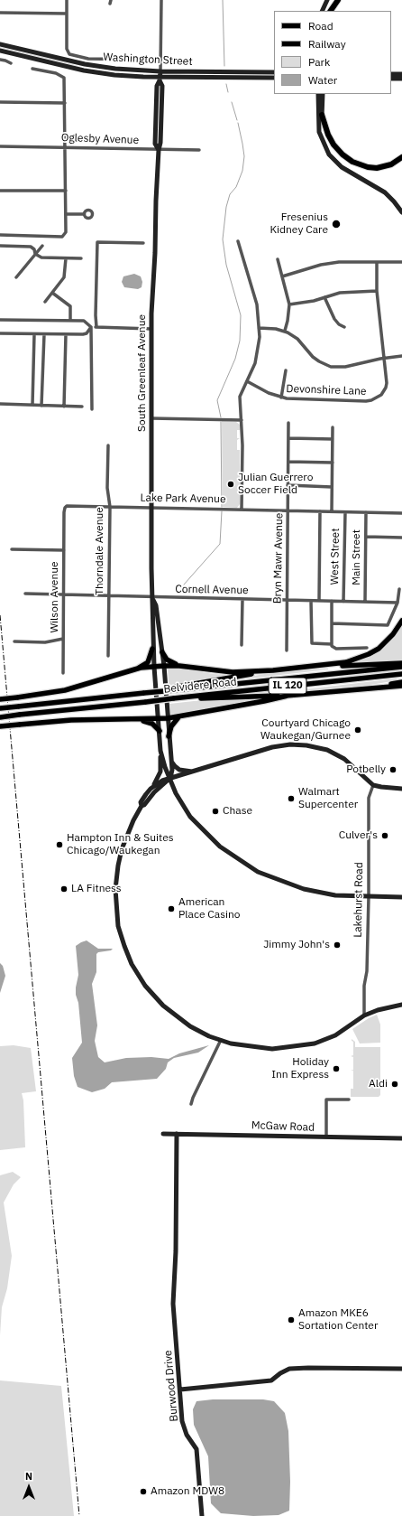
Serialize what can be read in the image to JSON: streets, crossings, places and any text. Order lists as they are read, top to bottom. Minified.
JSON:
{"streets":{"main road":["Belvidere Road","IL 120"],"street":["Washington Street","Oglesby Avenue","South Greenleaf Avenue","Devonshire Lane","Lake Park Avenue","Thorndale Avenue","West Street","Main Street","Bryn Mawr Avenue","Cornell Avenue","Wilson Avenue","Lakehurst Road","McGaw Road","Burwood Drive"]},"crossings":[["Washington Street","South Greenleaf Avenue"],["Oglesby Avenue","South Greenleaf Avenue"],["South Greenleaf Avenue","Lake Park Avenue"],["South Greenleaf Avenue","Cornell Avenue"],["Lake Park Avenue","Thorndale Avenue"],["Lake Park Avenue","West Street"],["Lake Park Avenue","Main Street"],["Lake Park Avenue","Bryn Mawr Avenue"],["Lake Park Avenue","Wilson Avenue"],["Thorndale Avenue","Cornell Avenue"],["West Street","Cornell Avenue"],["Main Street","Cornell Avenue"],["Bryn Mawr Avenue","Cornell Avenue"],["Cornell Avenue","Wilson Avenue"],["McGaw Road","Burwood Drive"]],"places":["Fresenius Kidney Care","Julian Guerrero Soccer Field","Courtyard Chicago Waukegan/Gurnee","Potbelly","Walmart Supercenter","Chase","Culver's","Hampton Inn & Suites Chicago/Waukegan","LA Fitness","American Place Casino","Jimmy John's","Holiday Inn Express","Aldi","Amazon MKE6 Sortation Center","Amazon MDW8"],"legend":["Road","Railway","Park","Water"],"north":"top"}
